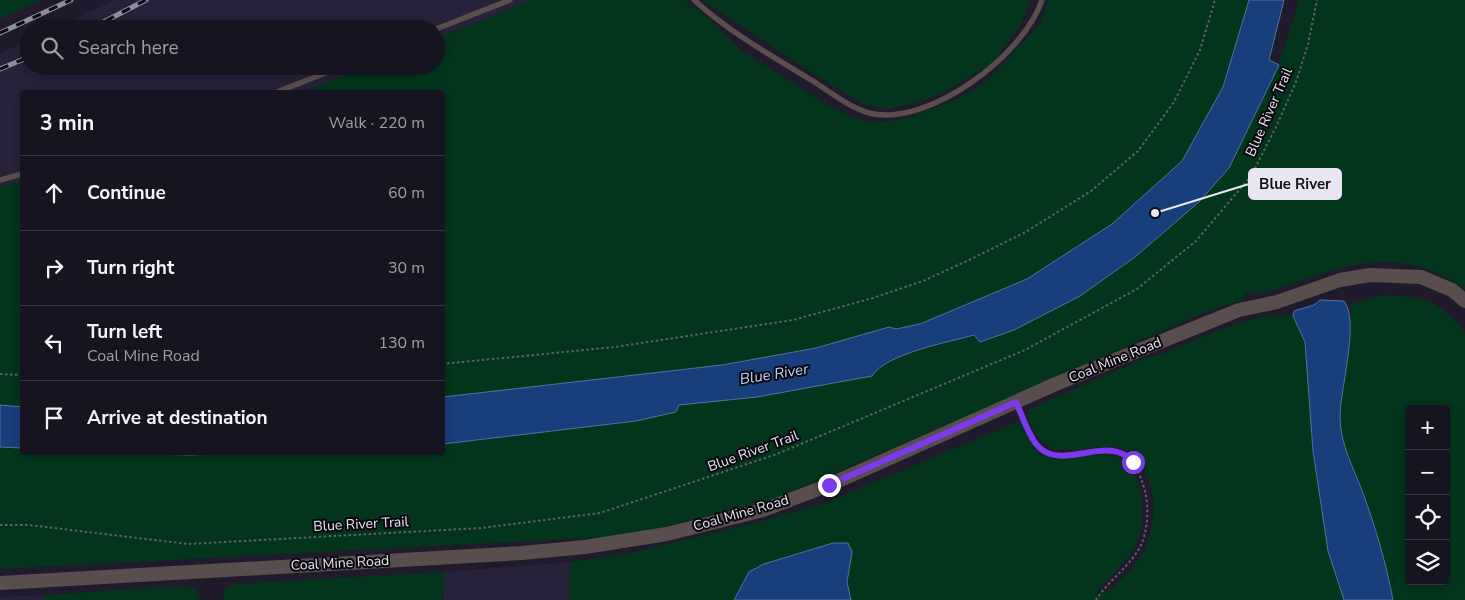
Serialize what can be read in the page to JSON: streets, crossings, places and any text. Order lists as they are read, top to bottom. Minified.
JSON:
{"streets":{"street":["Coal Mine Road"],"path":["Blue River Trail"]},"water":["Blue River"],"places":["Blue River"],"page":{"search":"Search here","heading":["3 min","Walk · 220 m"],"list":[["Continue","60 m"],["Turn right","30 m"],["Turn left","Coal Mine Road","130 m"],"Arrive at destination"],"map_buttons":["+","−"]}}
